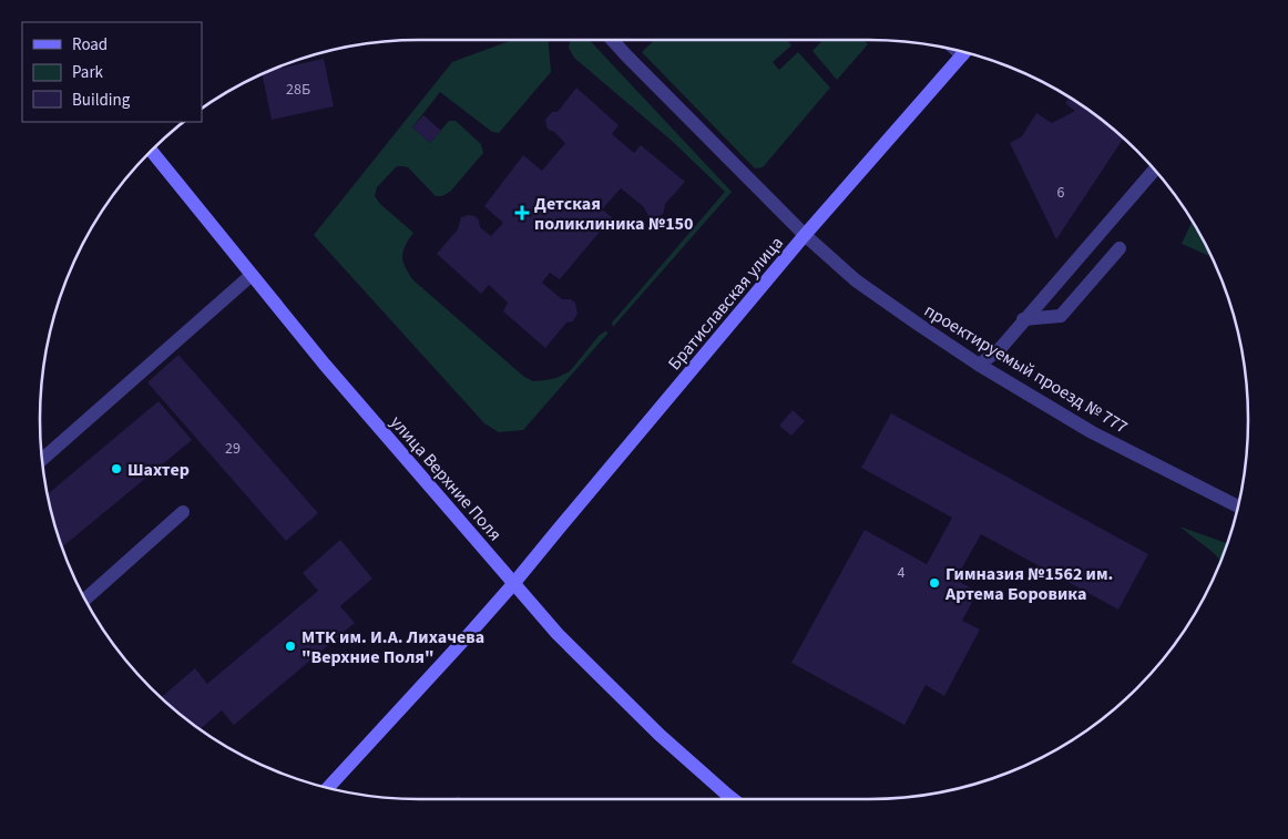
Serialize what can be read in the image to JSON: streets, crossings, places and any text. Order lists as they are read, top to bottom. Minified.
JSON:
{"streets":{"main road":["Братиславская улица","улица Верхние Поля"],"street":["проектируемый проезд № 777"]},"crossings":[["Братиславская улица","проектируемый проезд № 777"],["Братиславская улица","улица Верхние Поля"]],"places":{"health":["Детская поликлиника №150"],"other":["Шахтер","Гимназия №1562 им. Артема Боровика","МТК им. И.А. Лихачева \"Верхние Поля\""]},"house_numbers":["28Б","6","29","4"],"legend":["Road","Park","Building"]}
